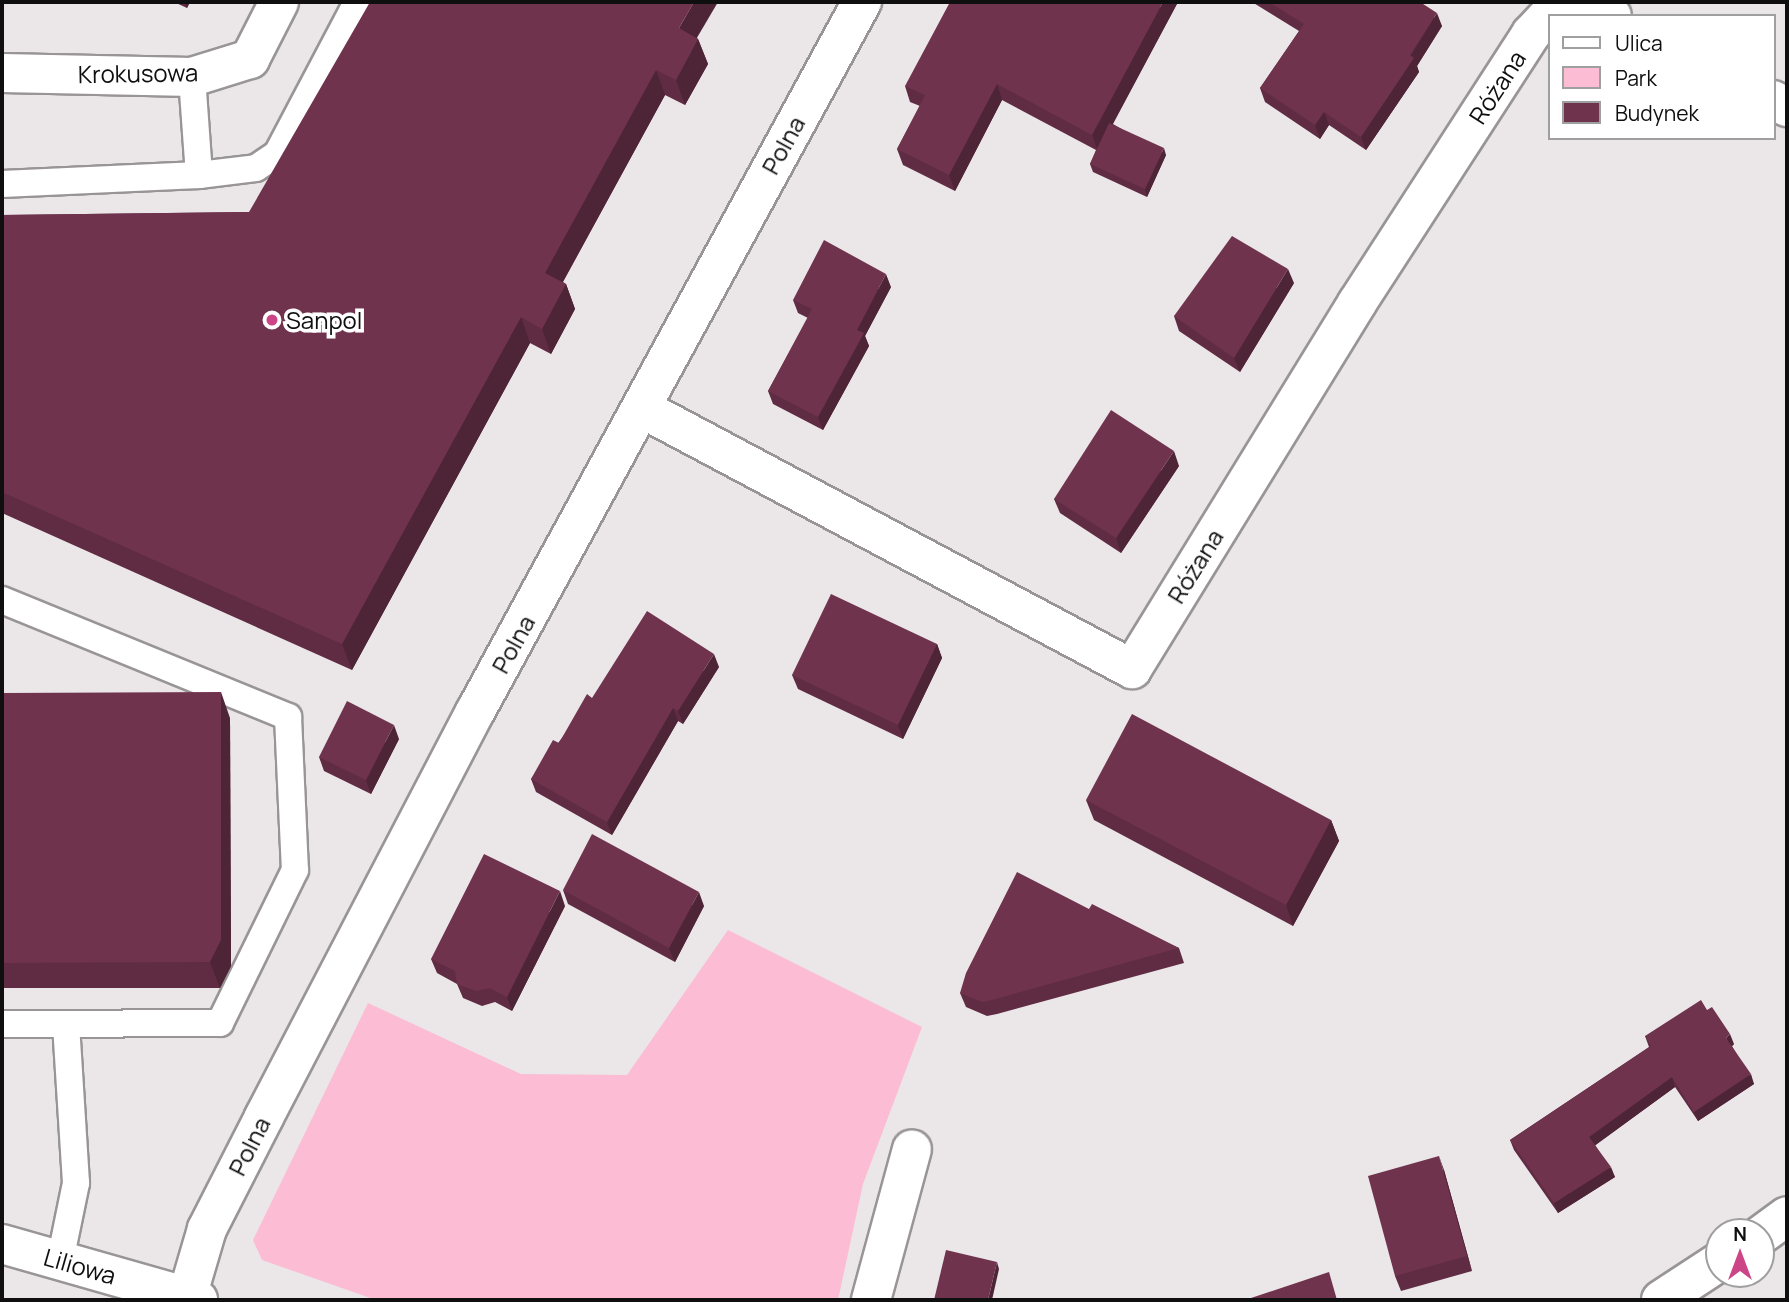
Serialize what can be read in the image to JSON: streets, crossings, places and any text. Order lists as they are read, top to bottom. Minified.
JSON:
{"streets":{"street":["Krokusowa","Różana","Polna","Liliowa"]},"crossings":[["Różana","Polna"],["Polna","Liliowa"]],"places":["Sanpol"],"legend":["Ulica","Park","Budynek"],"north":"top"}
